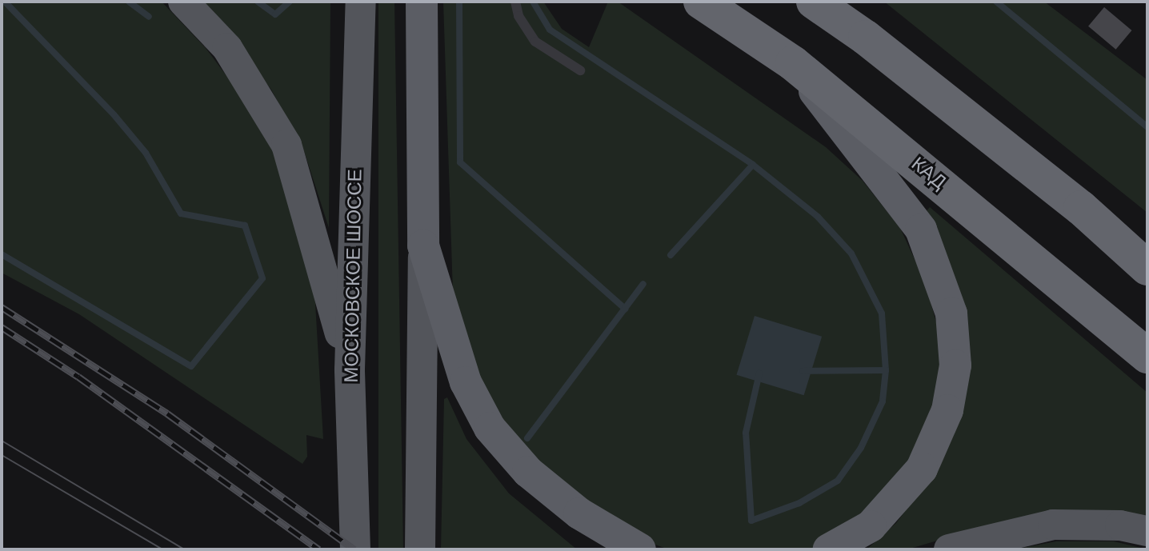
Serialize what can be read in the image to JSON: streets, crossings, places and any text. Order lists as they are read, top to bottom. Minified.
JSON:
{"streets":{"highway":["КАД"],"main road":["МОСКОВСКОЕ ШОССЕ"]}}
